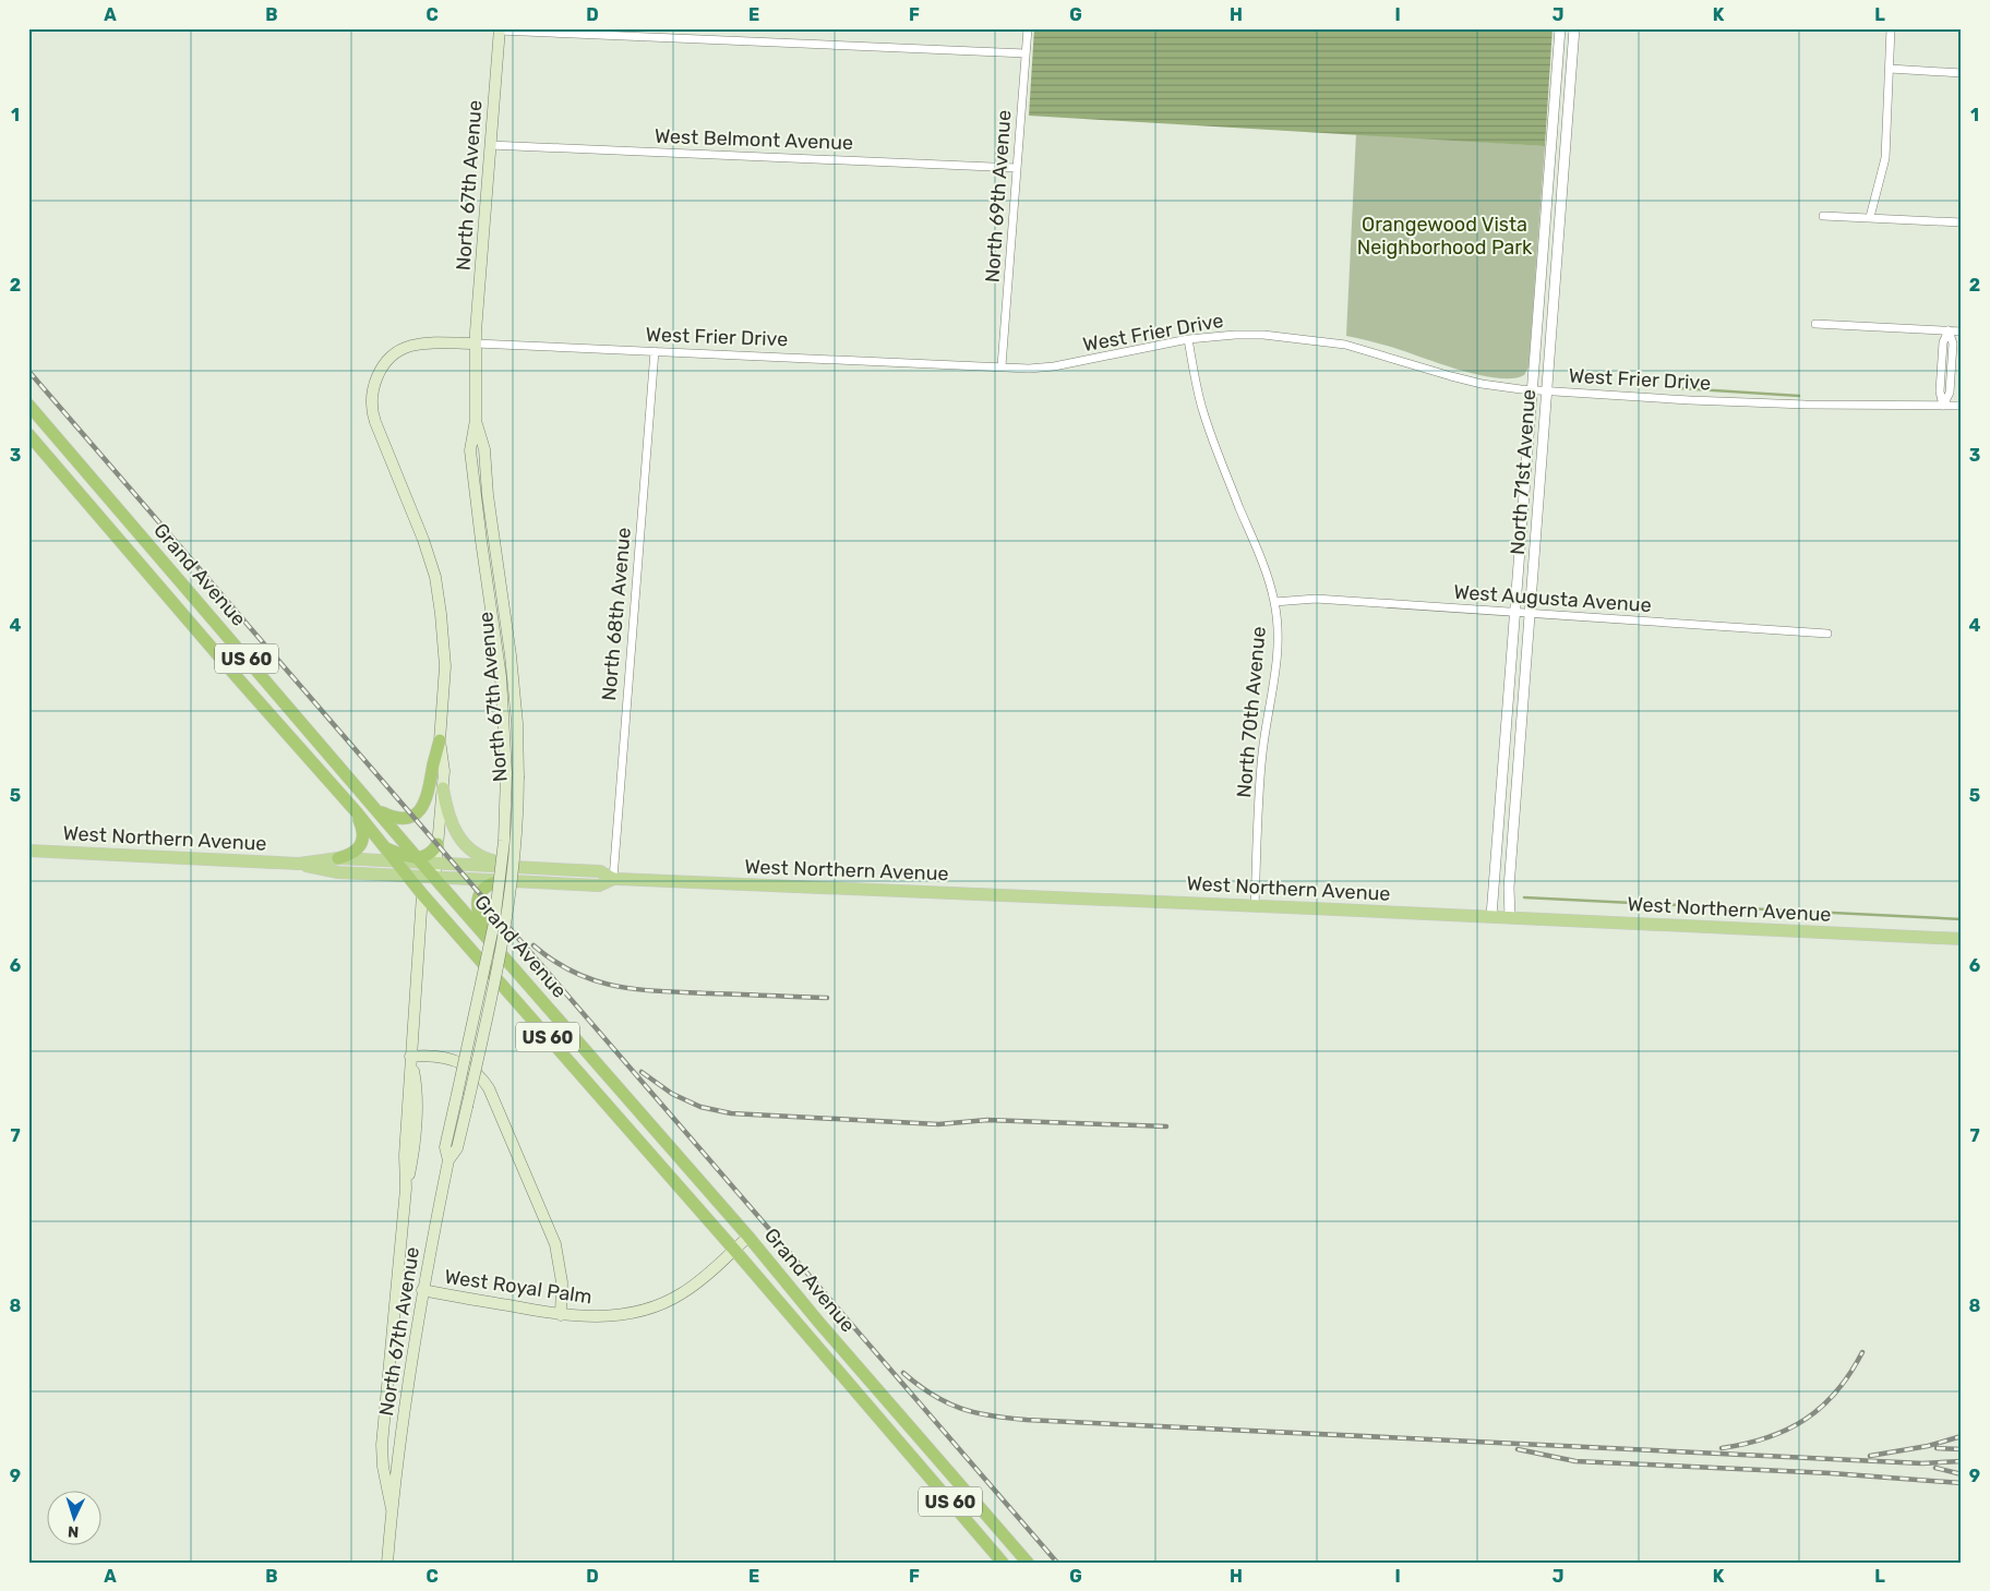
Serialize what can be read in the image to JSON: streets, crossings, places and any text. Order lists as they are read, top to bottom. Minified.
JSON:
{"streets":{"highway":["Grand Avenue","US 60"],"main road":["North 67th Avenue","West Northern Avenue","West Royal Palm"],"street":["West Belmont Avenue","North 69th Avenue","West Frier Drive","North 71st Avenue","West Augusta Avenue","North 68th Avenue","North 70th Avenue"]},"crossings":[["West Belmont Avenue","North 67th Avenue"],["West Belmont Avenue","North 69th Avenue"],["North 67th Avenue","West Frier Drive"],["North 67th Avenue","Grand Avenue"],["North 67th Avenue","West Royal Palm"],["North 69th Avenue","West Frier Drive"],["West Frier Drive","North 71st Avenue"],["West Frier Drive","North 68th Avenue"],["West Frier Drive","North 70th Avenue"],["North 71st Avenue","West Augusta Avenue"],["North 71st Avenue","West Northern Avenue"],["Grand Avenue","West Northern Avenue"],["Grand Avenue","West Royal Palm"],["West Augusta Avenue","North 70th Avenue"],["North 68th Avenue","West Northern Avenue"],["North 70th Avenue","West Northern Avenue"]],"parks":["Orangewood Vista Neighborhood Park"],"north":"bottom","grid":{"columns":["A","B","C","D","E","F","G","H","I","J","K","L"],"rows":["1","2","3","4","5","6","7","8","9"]}}
